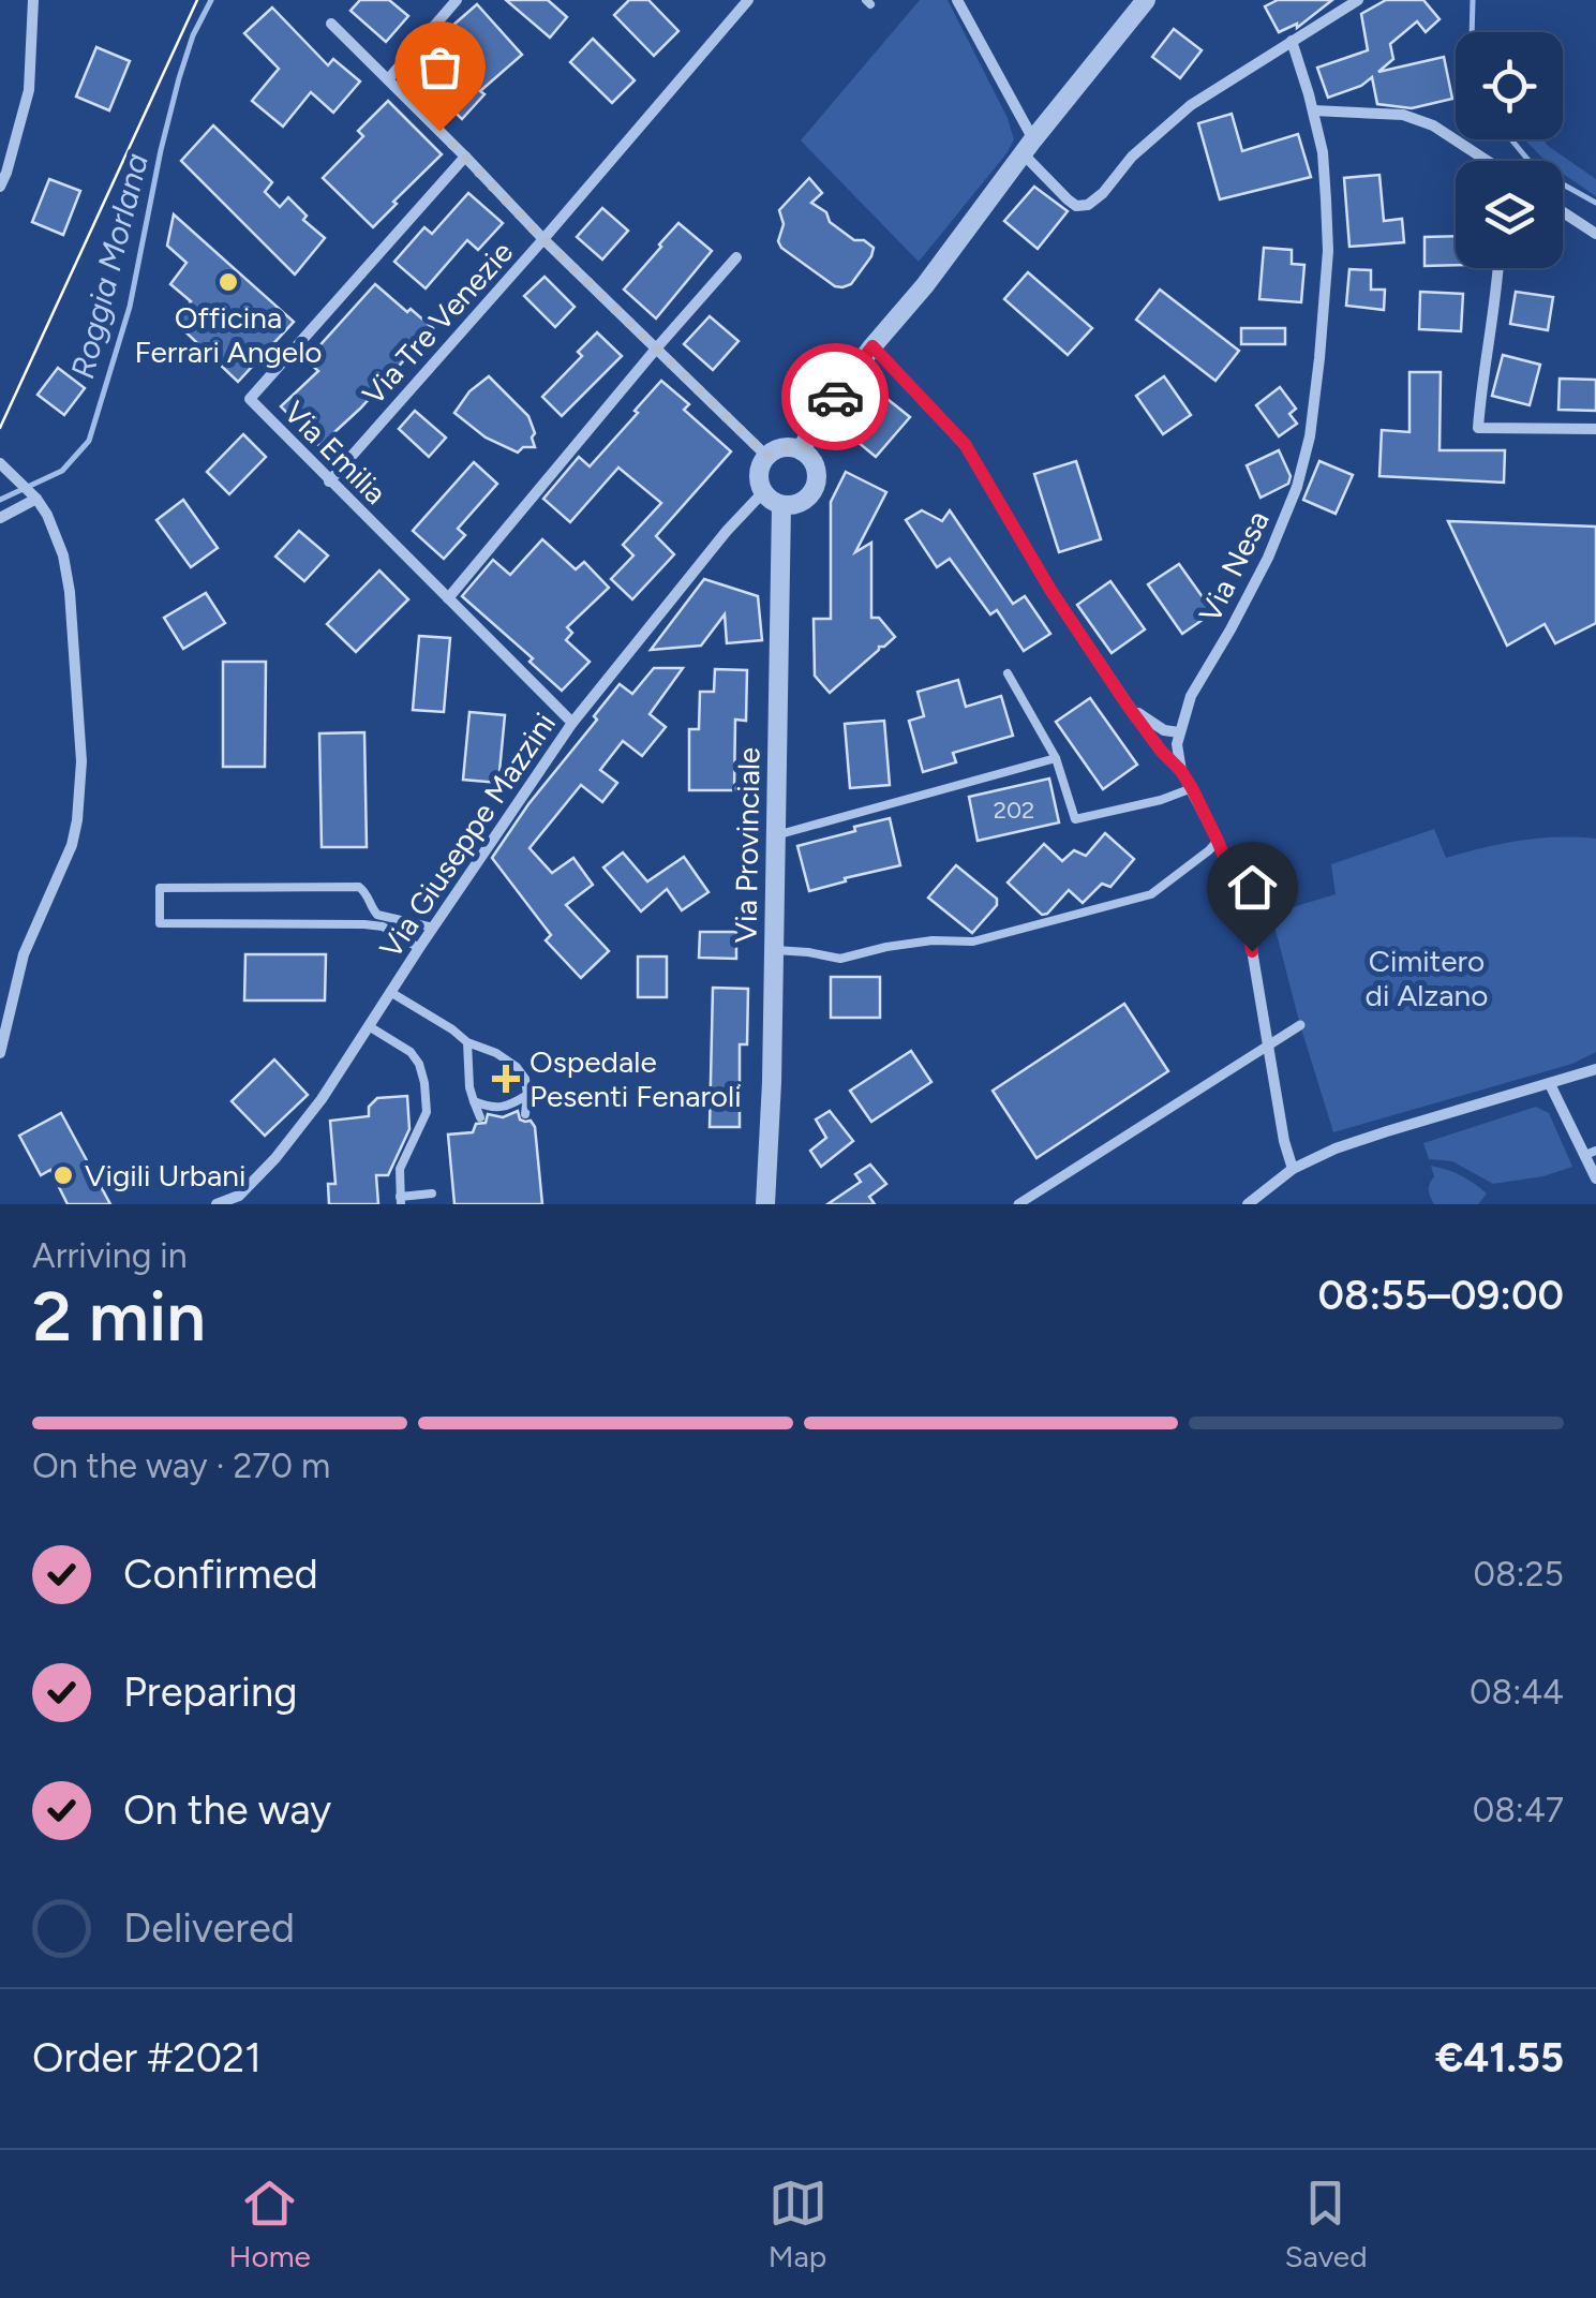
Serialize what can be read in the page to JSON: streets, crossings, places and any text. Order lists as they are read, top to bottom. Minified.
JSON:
{"streets":{"street":["Via Tre Venezie","Via Emilia","Via Nesa","Via Giuseppe Mazzini","Via Provinciale"]},"crossings":[["Via Tre Venezie","Via Emilia"],["Via Emilia","Via Giuseppe Mazzini"],["Via Giuseppe Mazzini","Via Provinciale"]],"water":["Roggia Morlana"],"parks":["Cimitero di Alzano"],"places":{"other":["Officina Ferrari Angelo","Vigili Urbani"],"health":["Ospedale Pesenti Fenaroli"]},"house_numbers":["202"],"page":{"heading":["2 min","Arriving in","08:55–09:00"],"panel":["Order #2021","€41.55"],"bar":"On the way · 270 m","list":[["Confirmed","08:25"],["Preparing","08:44"],["On the way","08:47"],"Delivered"],"tabs":["Home","Map","Saved"]}}
